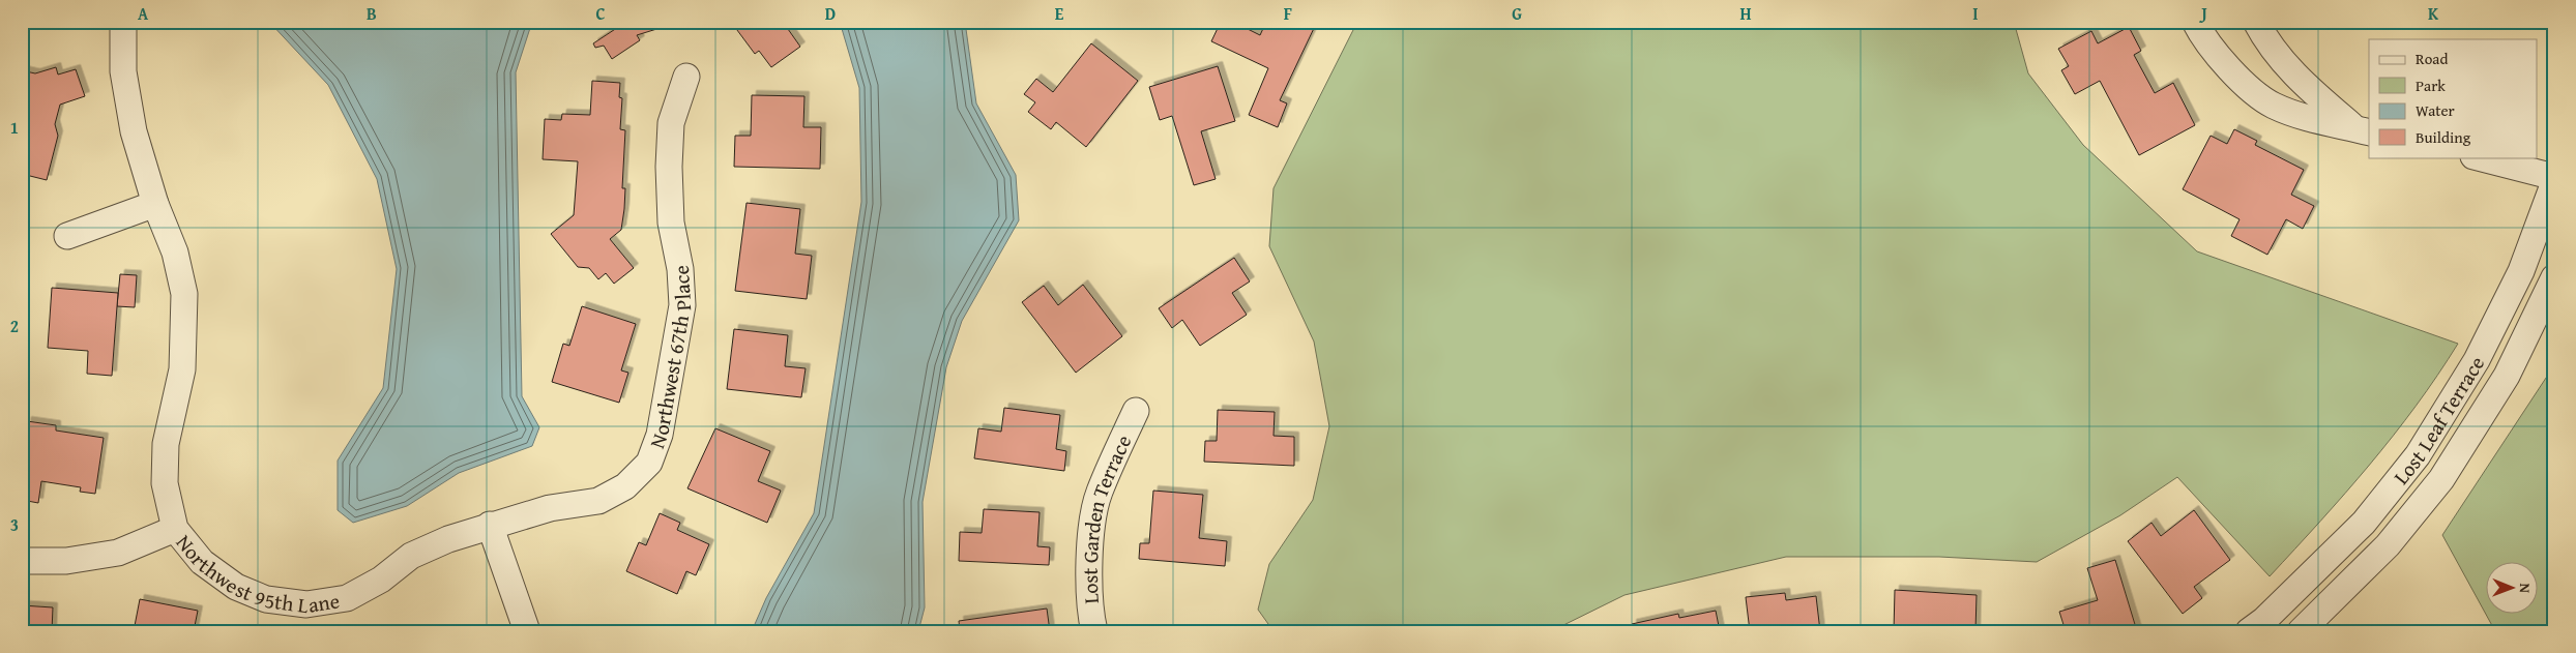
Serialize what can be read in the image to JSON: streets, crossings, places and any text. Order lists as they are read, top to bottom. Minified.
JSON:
{"streets":{"street":["Northwest 67th Place","Lost Leaf Terrace","Lost Garden Terrace","Northwest 95th Lane"]},"crossings":[["Northwest 67th Place","Northwest 95th Lane"]],"legend":["Road","Park","Water","Building"],"north":"right","grid":{"columns":["A","B","C","D","E","F","G","H","I","J","K"],"rows":["1","2","3"]}}
